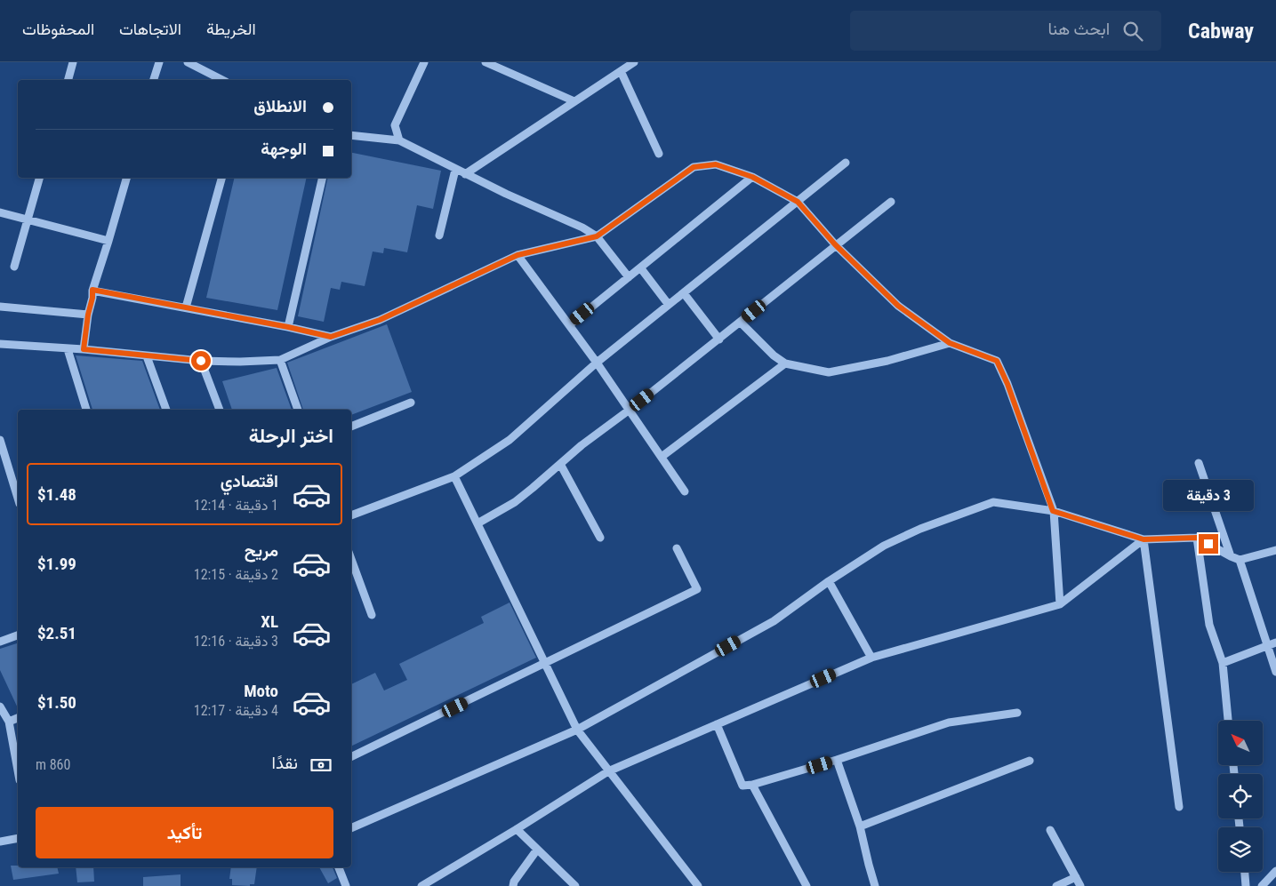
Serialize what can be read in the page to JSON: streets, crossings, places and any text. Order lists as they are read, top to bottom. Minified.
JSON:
{"north":"top left","page":{"header":"Cabway","search":"ابحث هنا","nav":["الخريطة","الاتجاهات","المحفوظات"],"banner":["الانطلاق","الوجهة"],"heading":"اختر الرحلة","list":[{"name":"اقتصادي","note":"1 دقيقة · 12:14","value":"$1.48"},{"name":"مريح","note":"2 دقيقة · 12:15","value":"$1.99"},{"name":"XL","note":"3 دقيقة · 12:16","value":"$2.51"},{"name":"Moto","note":"4 دقيقة · 12:17","value":"$1.50"}],"bubble":"3 دقيقة","pay":["نقدًا","860 m"],"buttons":"تأكيد"}}
